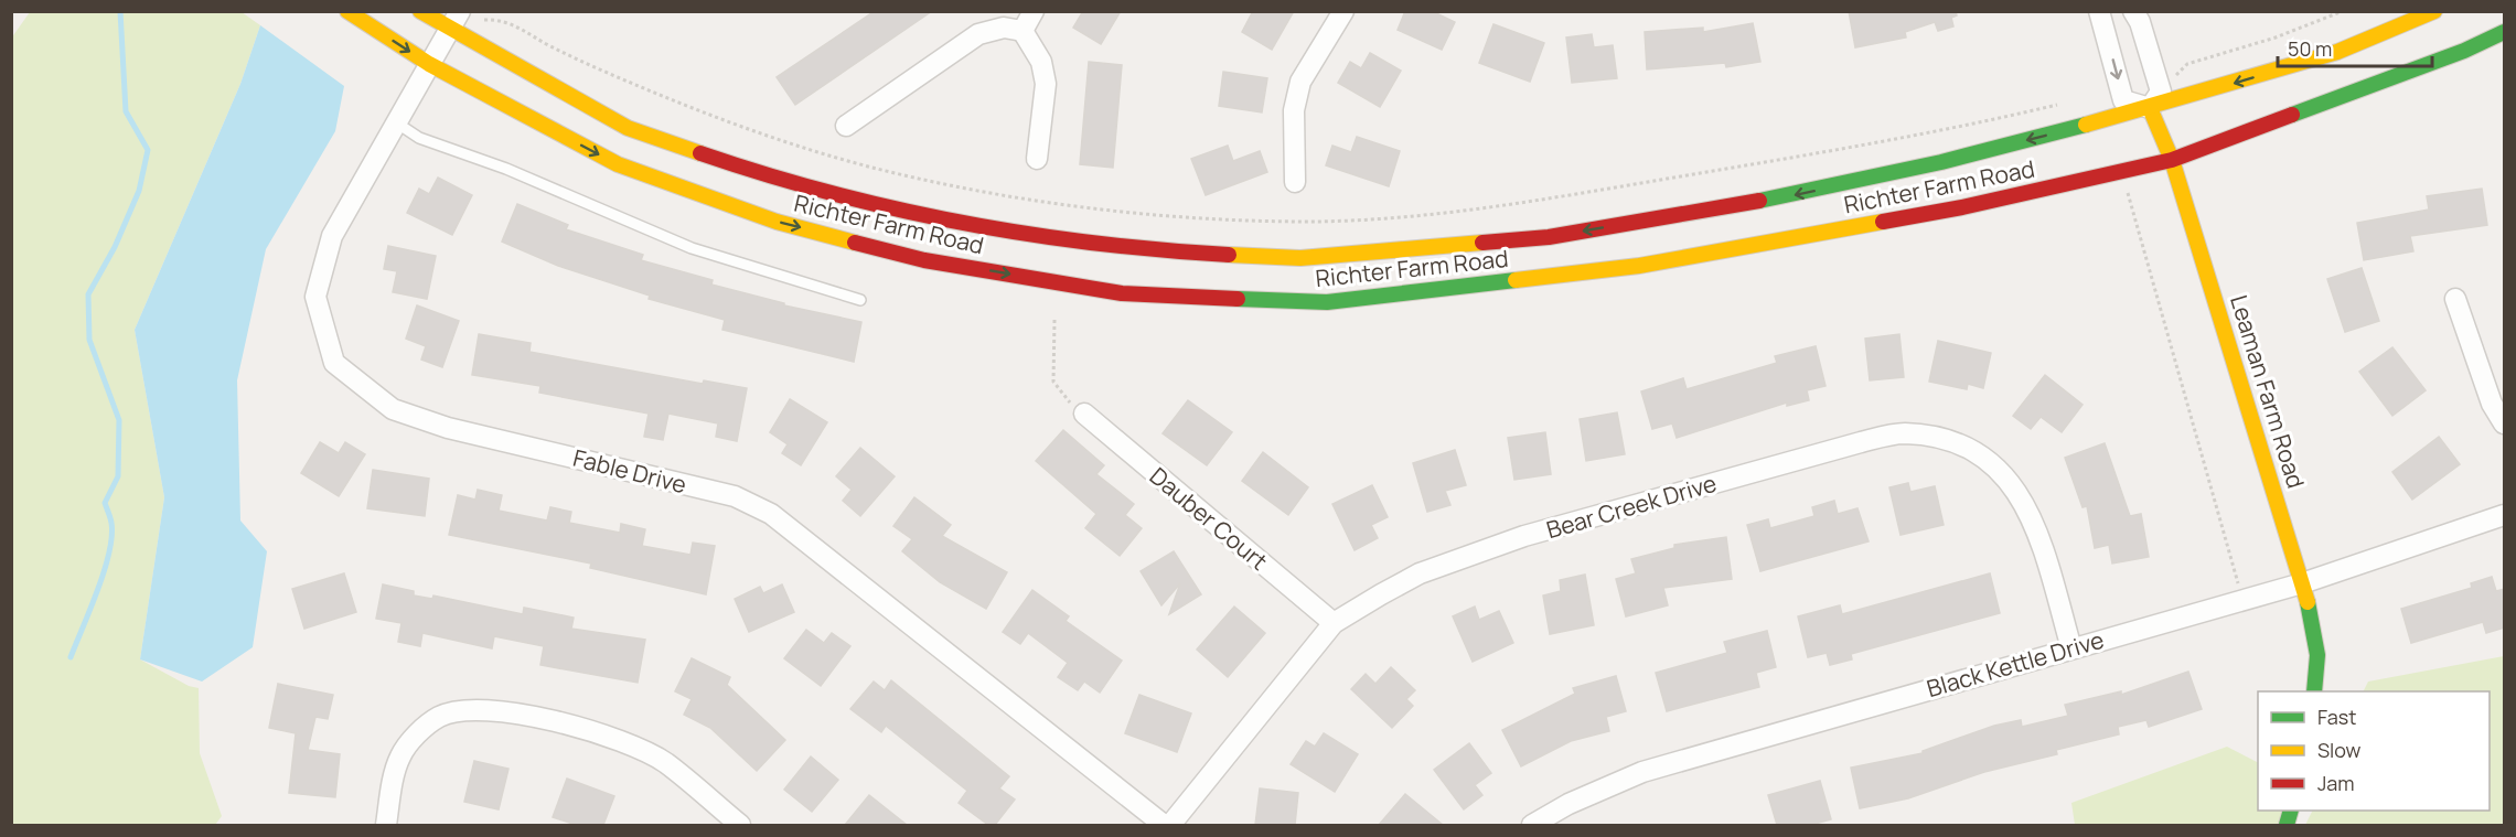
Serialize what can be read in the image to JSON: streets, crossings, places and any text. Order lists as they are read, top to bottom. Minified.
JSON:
{"streets":{"main road":["Richter Farm Road","Leaman Farm Road"],"street":["Fable Drive","Bear Creek Drive","Dauber Court","Black Kettle Drive"]},"crossings":[["Richter Farm Road","Leaman Farm Road"],["Richter Farm Road","Fable Drive"],["Leaman Farm Road","Black Kettle Drive"],["Bear Creek Drive","Dauber Court"],["Bear Creek Drive","Black Kettle Drive"]],"legend":["Fast","Slow","Jam"],"scale_bar":"50 m"}
